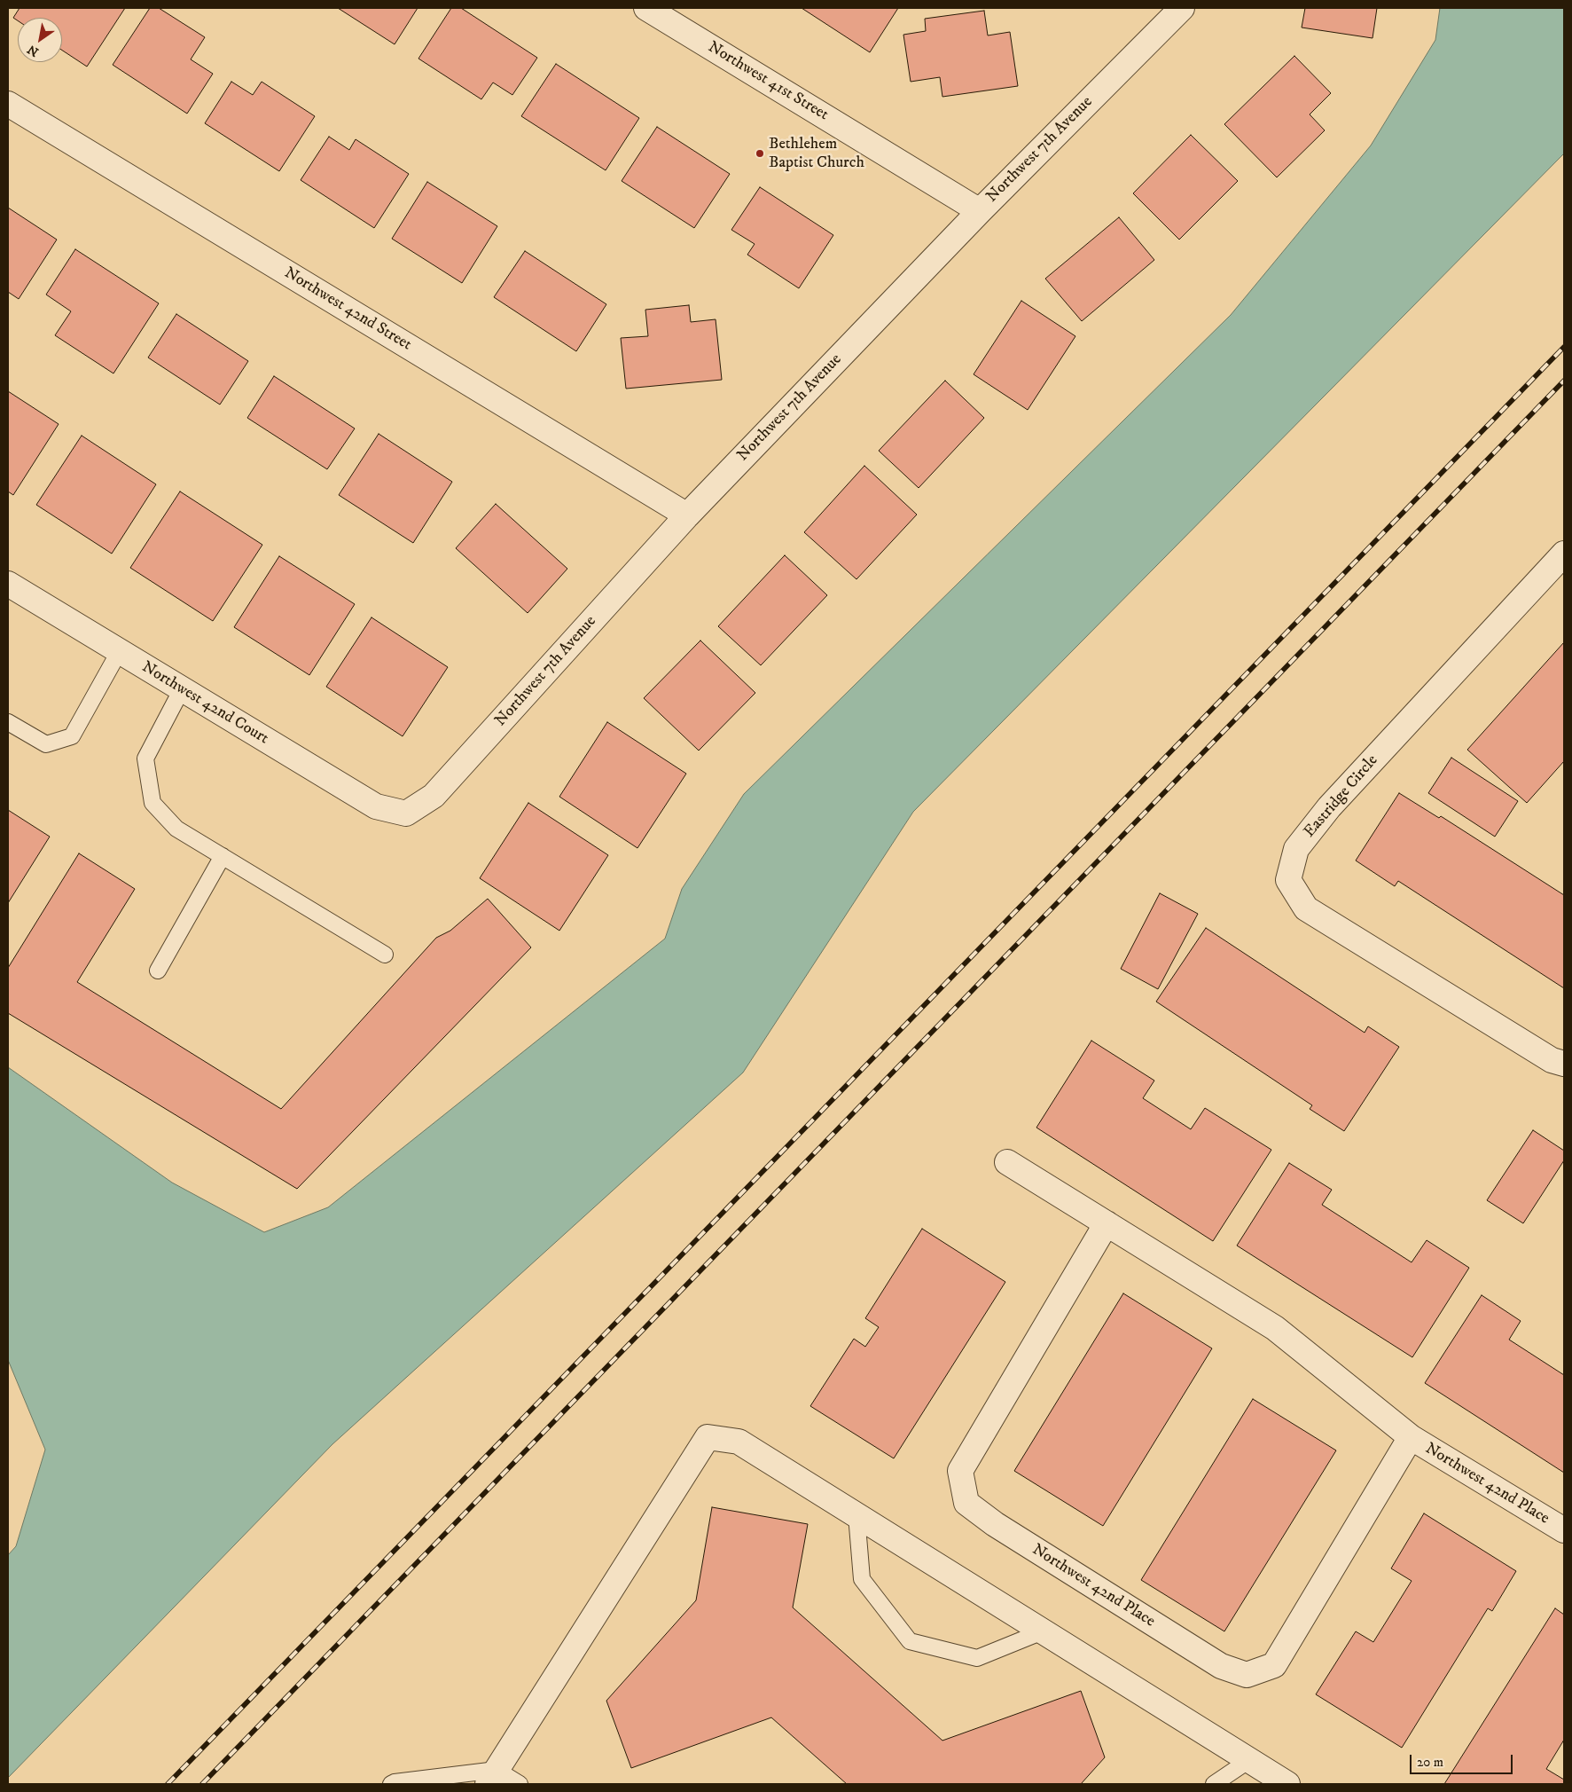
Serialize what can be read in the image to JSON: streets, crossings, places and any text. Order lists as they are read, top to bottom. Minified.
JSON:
{"streets":{"street":["Northwest 41st Street","Northwest 7th Avenue","Northwest 42nd Street","Northwest 42nd Court","Eastridge Circle","Northwest 42nd Place"]},"crossings":[["Northwest 41st Street","Northwest 7th Avenue"],["Northwest 7th Avenue","Northwest 42nd Street"],["Northwest 7th Avenue","Northwest 42nd Court"]],"places":["Bethlehem Baptist Church"],"scale_bar":"20 m","north":"bottom left"}
